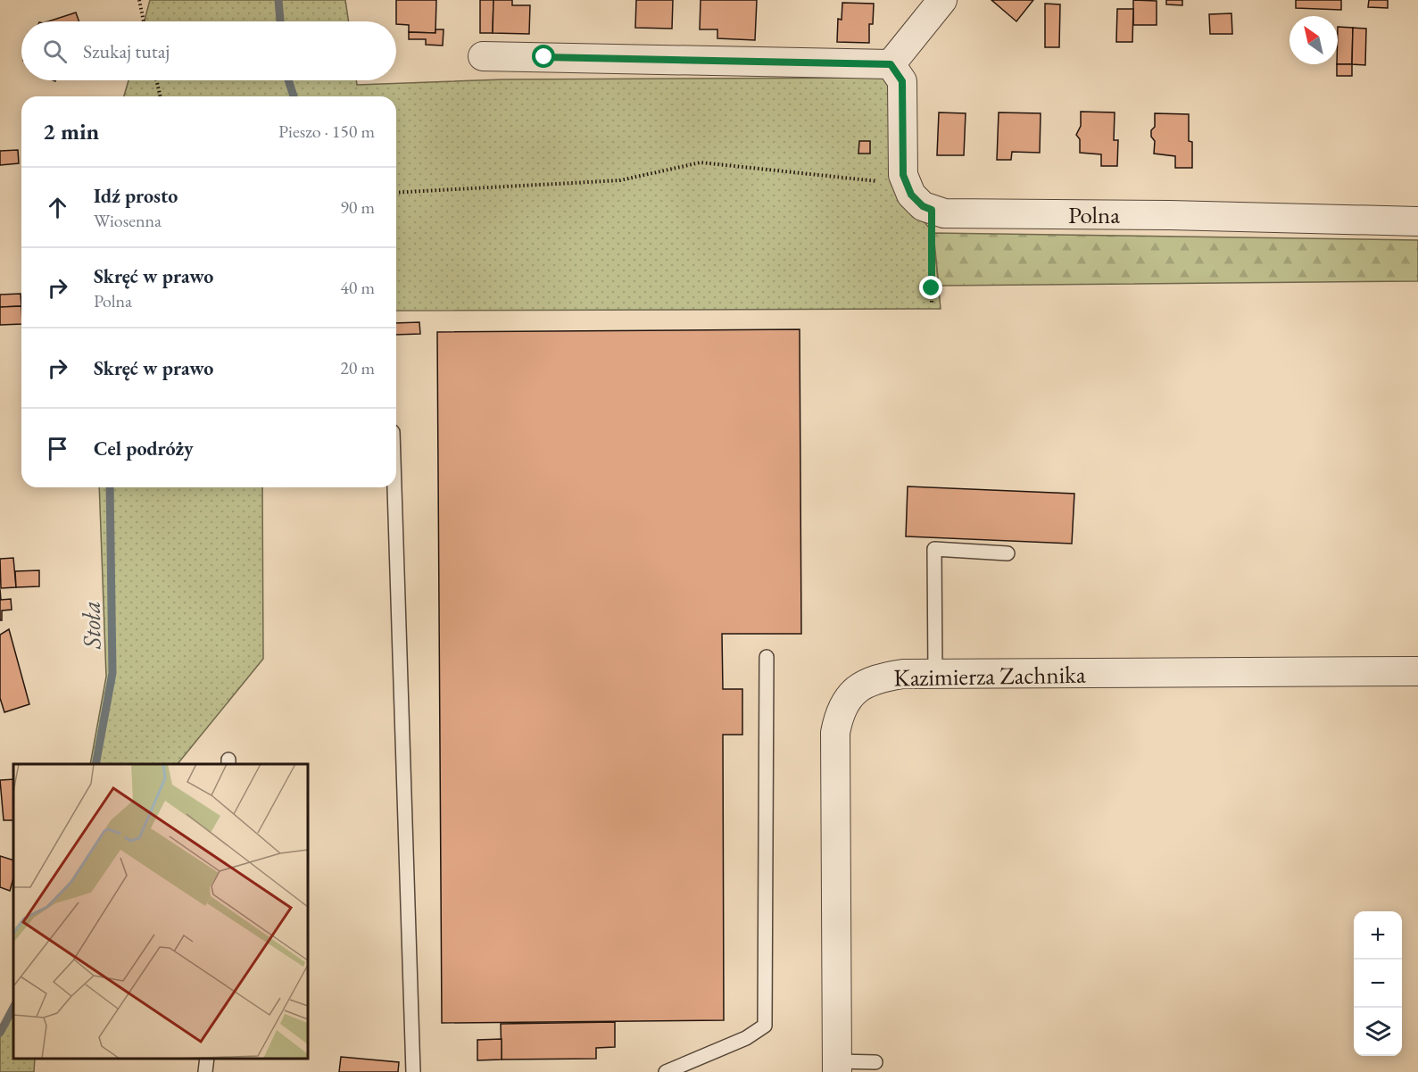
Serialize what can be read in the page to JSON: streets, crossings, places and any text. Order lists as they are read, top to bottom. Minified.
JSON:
{"streets":{"street":["Polna","Kazimierza Zachnika"]},"water":["Stoła"],"north":"top left","page":{"search":"Szukaj tutaj","heading":["2 min","Pieszo · 150 m"],"list":[["Idź prosto","Wiosenna","90 m"],["Skręć w prawo","Polna","40 m"],["Skręć w prawo","20 m"],"Cel podróży"],"map_buttons":["+","−"]}}
